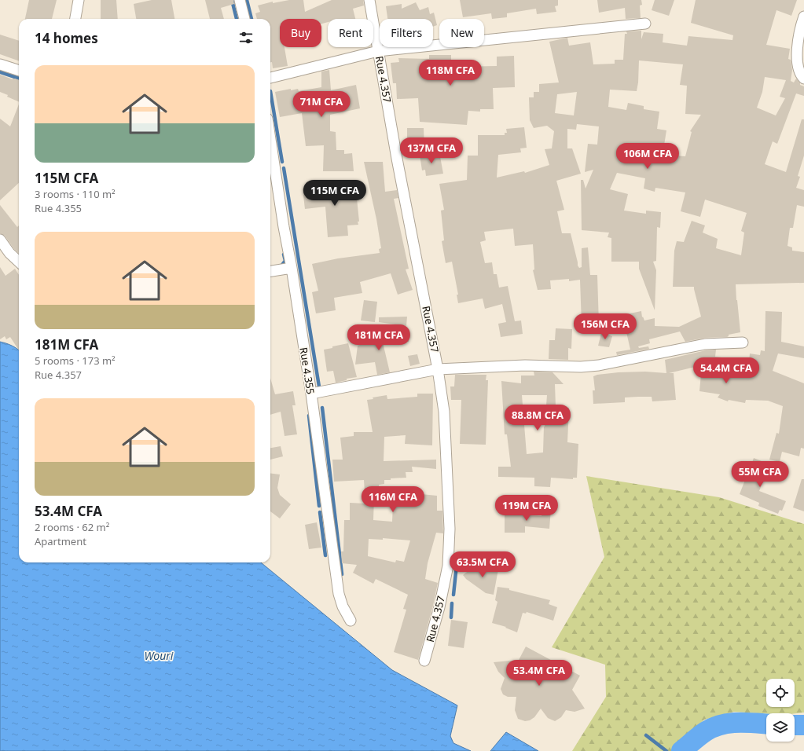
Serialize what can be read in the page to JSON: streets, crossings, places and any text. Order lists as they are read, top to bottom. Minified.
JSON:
{"streets":{"street":["Rue 4.357","Rue 4.355"]},"water":["Wouri"],"page":{"chip":["Buy","Rent","Filters","New"],"heading":"14 homes","list":[{"name":"115M CFA","note":"3 rooms · 110 m² · Rue 4.355"},{"name":"181M CFA","note":"5 rooms · 173 m² · Rue 4.357"},{"name":"53.4M CFA","note":"2 rooms · 62 m² · Apartment"}],"price":["118M CFA","71M CFA","137M CFA","106M CFA","115M CFA","156M CFA","181M CFA","54.4M CFA","88.8M CFA","55M CFA","116M CFA","119M CFA","63.5M CFA","53.4M CFA"]}}
